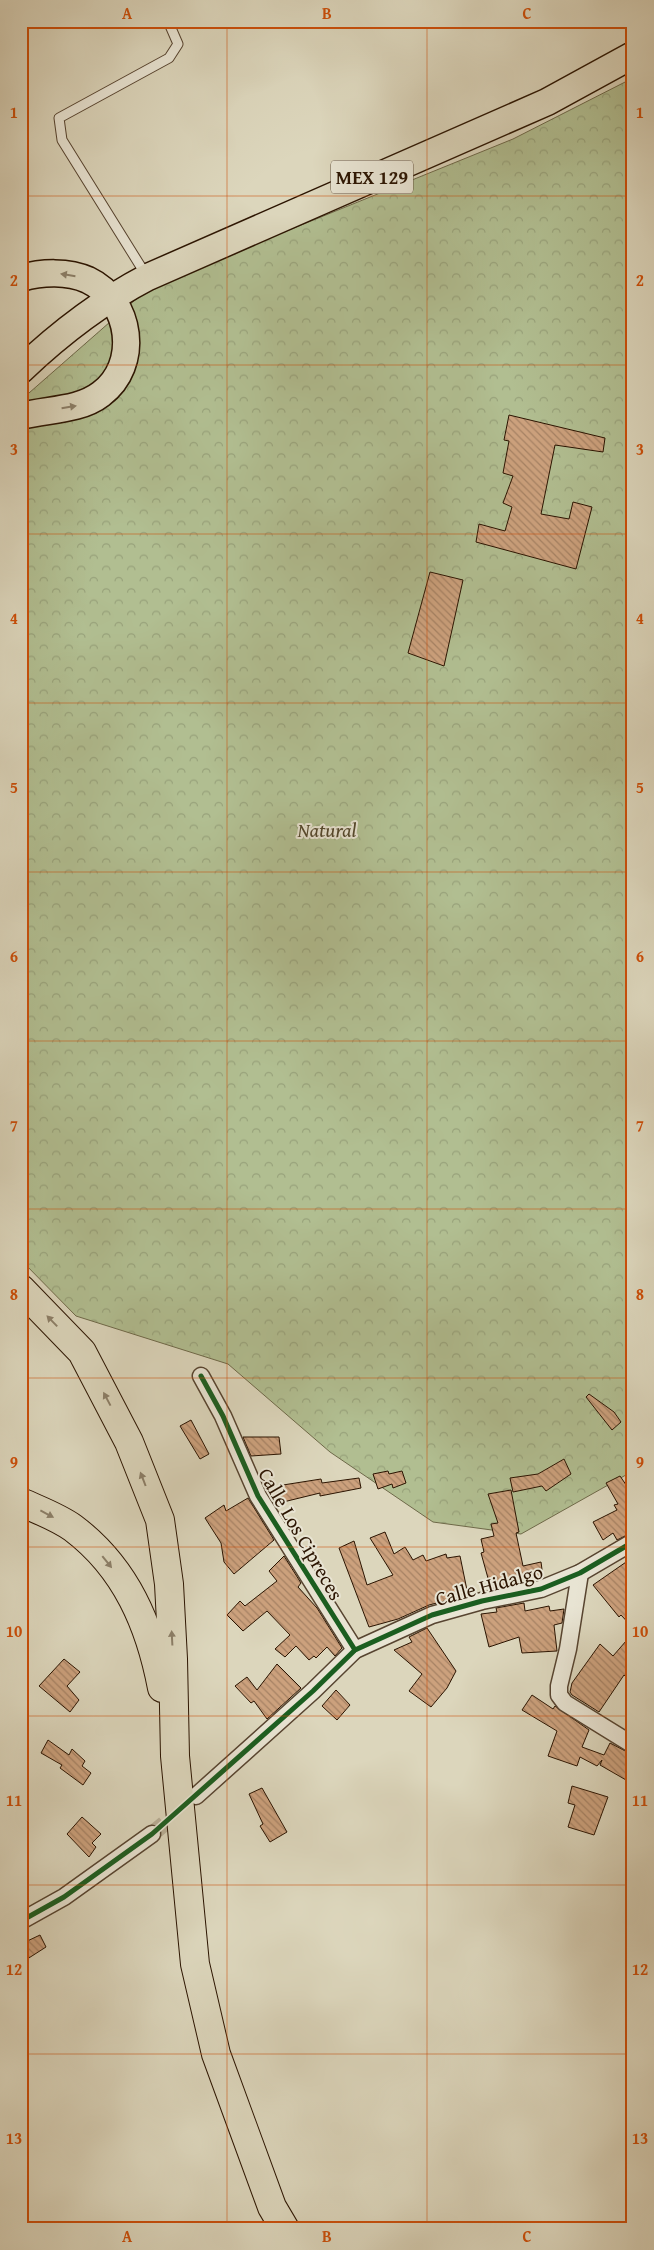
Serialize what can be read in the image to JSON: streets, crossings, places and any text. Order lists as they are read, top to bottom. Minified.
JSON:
{"streets":{"main road":["MEX 129"],"street":["Calle Los Cipreces","Calle Hidalgo"]},"crossings":[["Calle Los Cipreces","Calle Hidalgo"]],"parks":["Natural"],"grid":{"columns":["A","B","C"],"rows":["1","2","3","4","5","6","7","8","9","10","11","12","13"]}}
